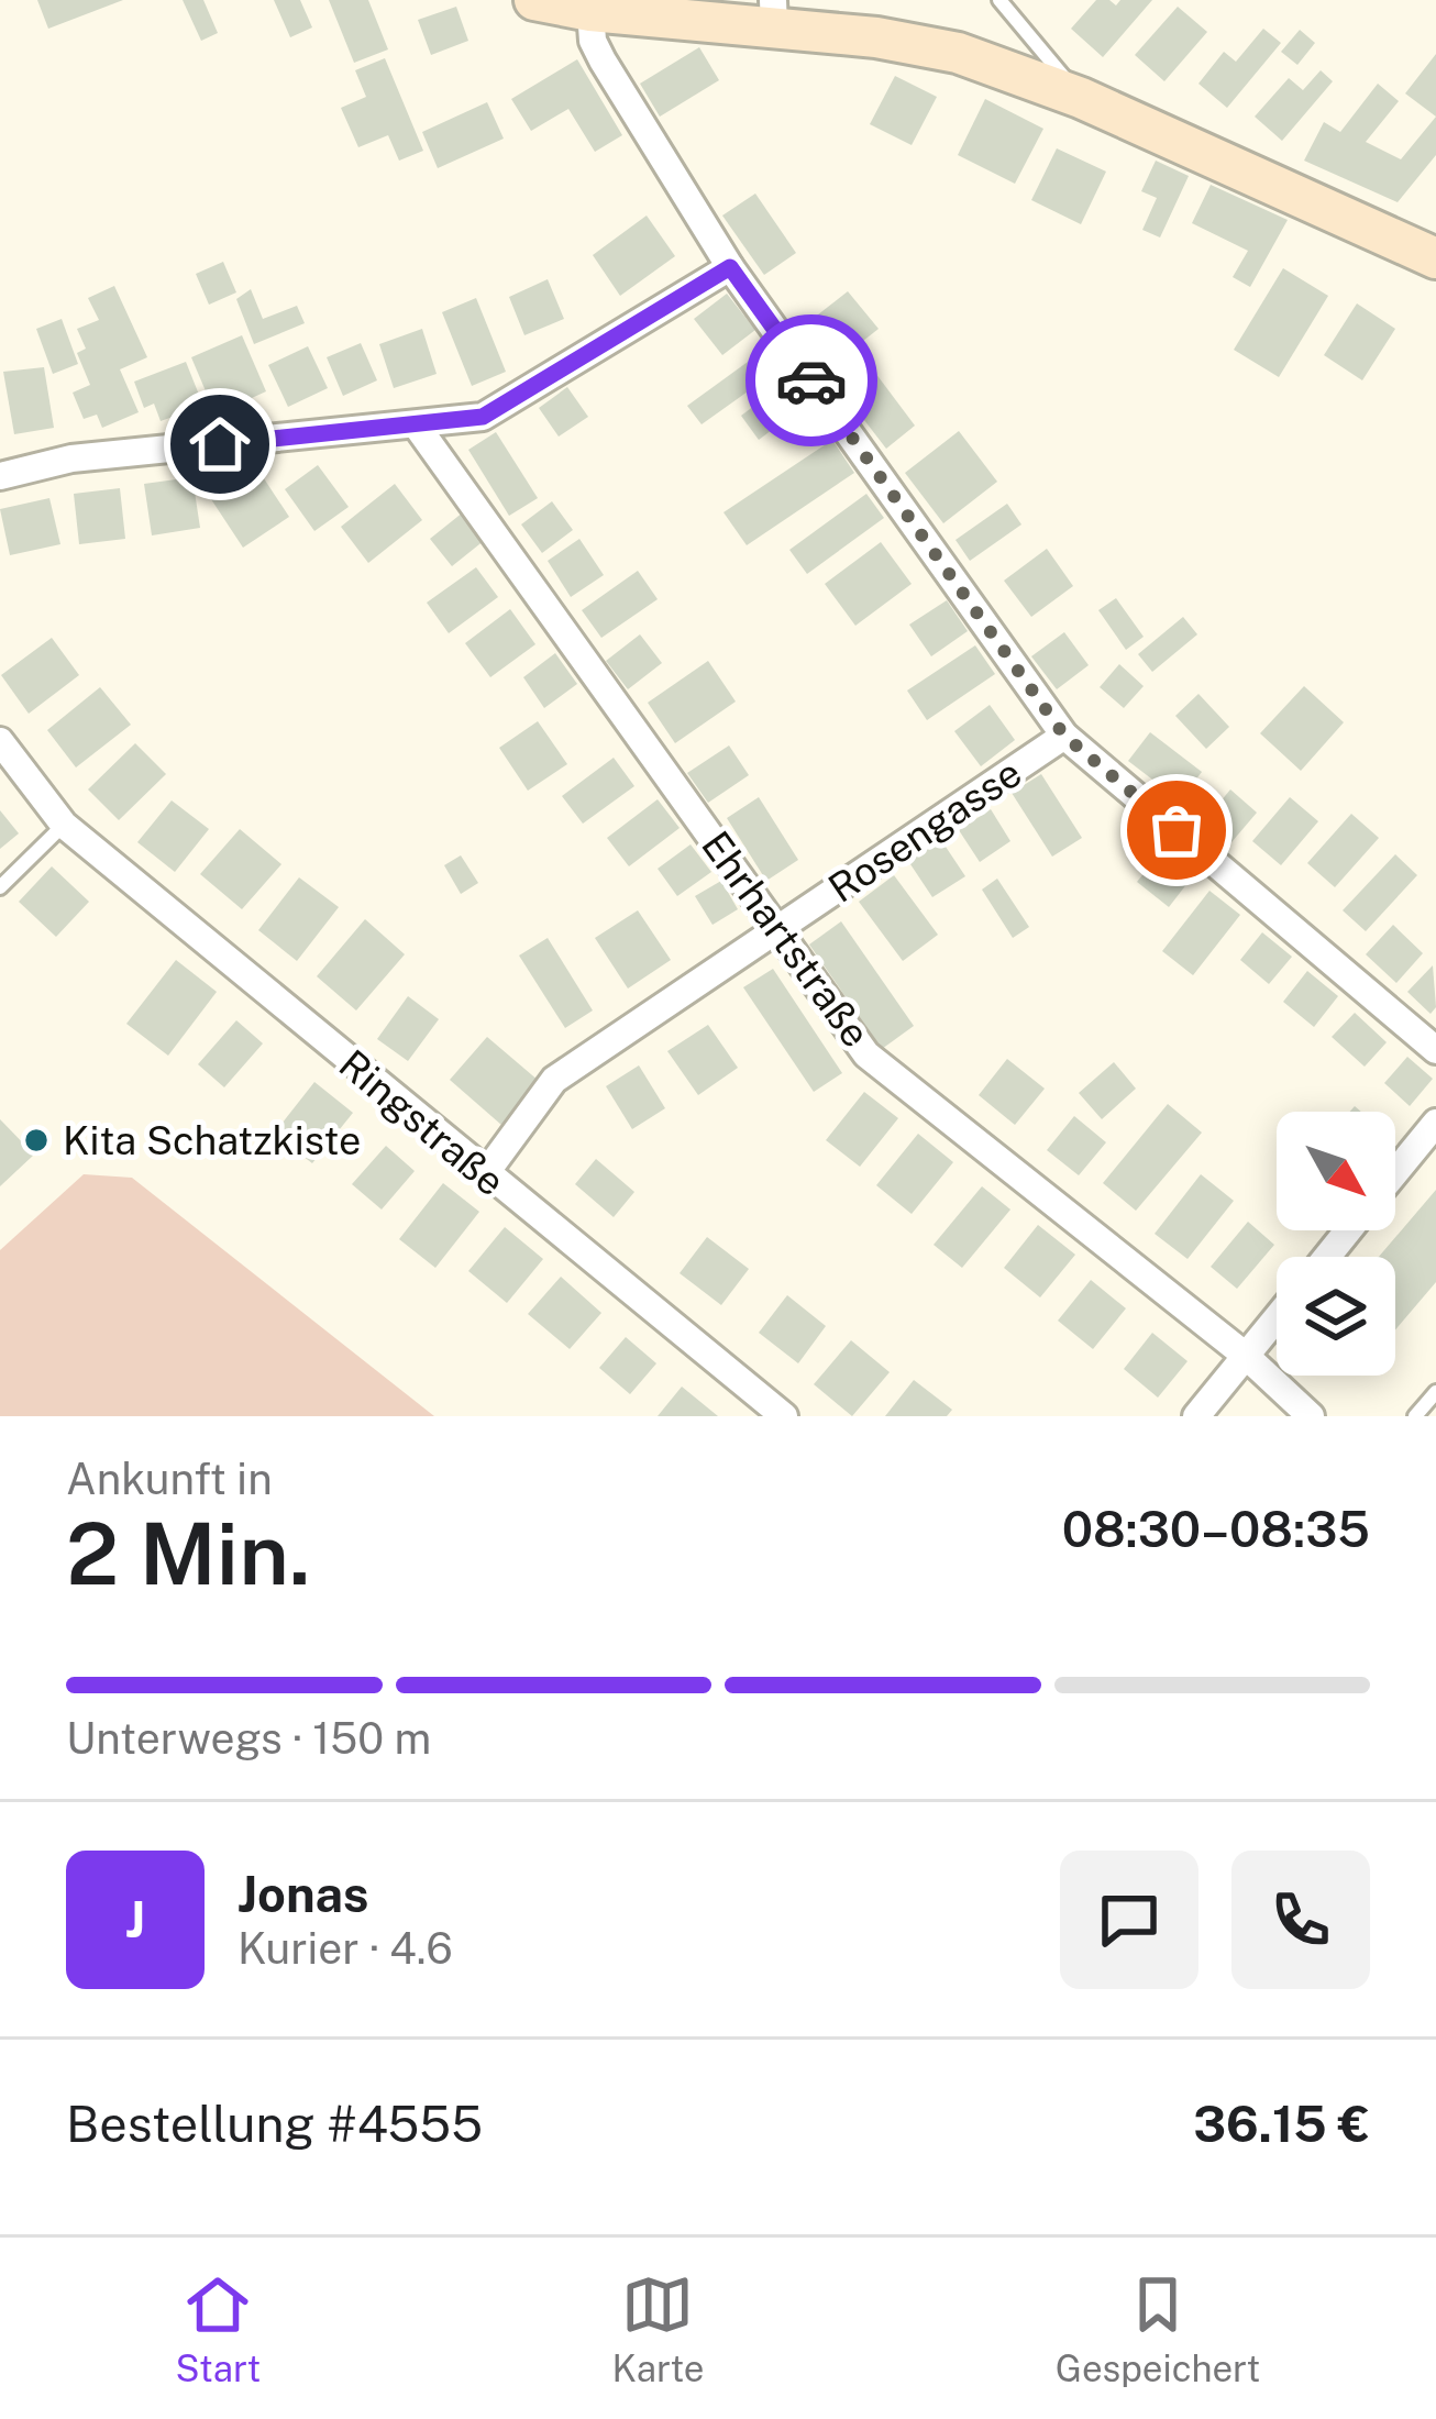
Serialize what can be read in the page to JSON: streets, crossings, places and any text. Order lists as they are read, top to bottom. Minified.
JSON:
{"streets":{"street":["Rosengasse","Ehrhartstraße","Ringstraße"]},"crossings":[["Rosengasse","Ehrhartstraße"],["Rosengasse","Ringstraße"]],"places":["Kita Schatzkiste"],"north":"bottom right","page":{"heading":["2 Min.","Ankunft in","08:30–08:35"],"panel":["Jonas","Kurier · 4.6","Bestellung #4555","36.15 €"],"bar":"Unterwegs · 150 m","round":"J","tabs":["Start","Karte","Gespeichert"]}}
